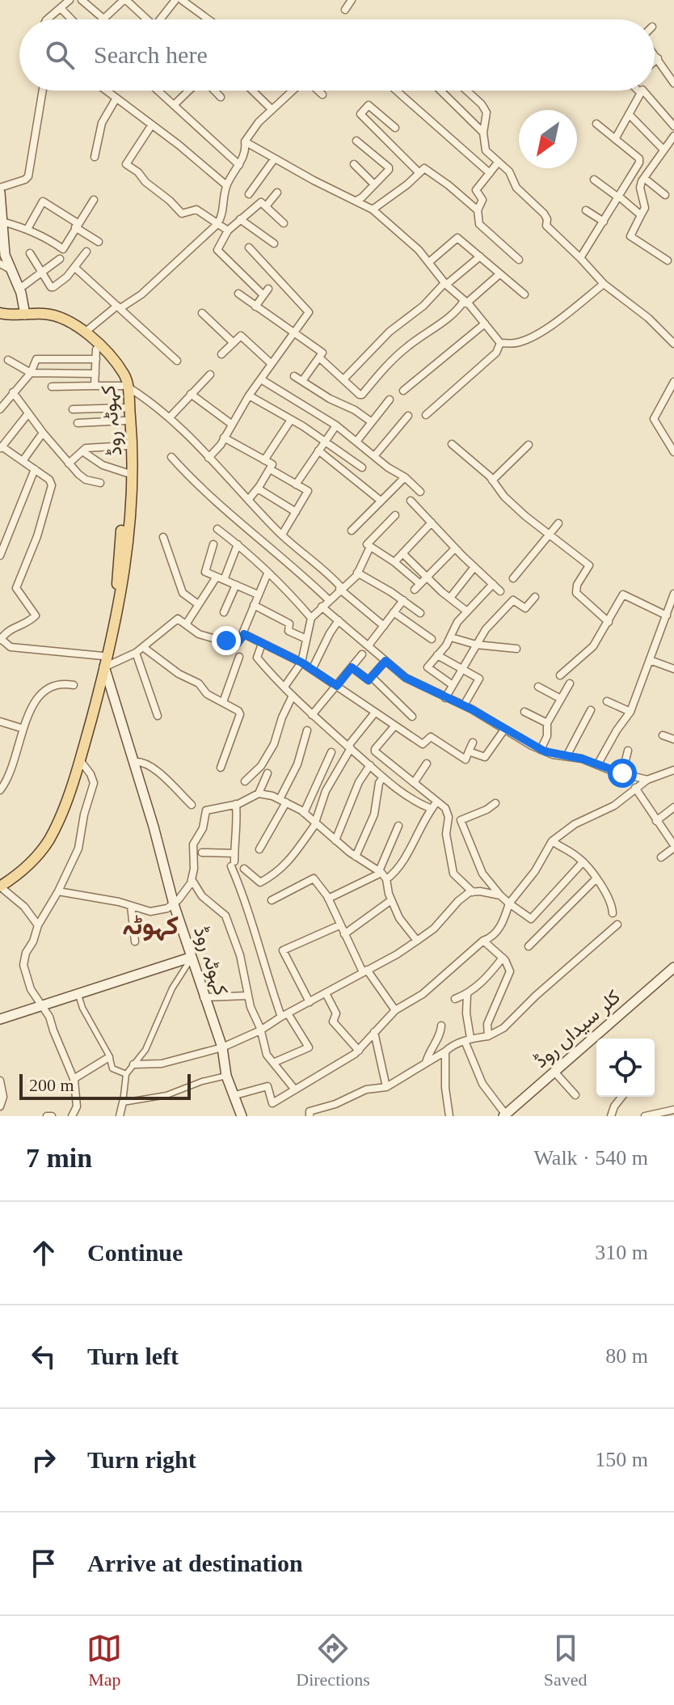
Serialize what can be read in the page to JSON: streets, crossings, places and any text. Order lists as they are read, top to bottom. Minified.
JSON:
{"streets":{"main road":["کہوٹہ روڈ","کلر سیداں روڈ"]},"districts":["کہوٹہ"],"scale_bar":"200 m","north":"bottom left","page":{"search":"Search here","scale":"200 m","heading":["7 min","Walk · 540 m"],"list":[["Continue","310 m"],["Turn left","80 m"],["Turn right","150 m"],"Arrive at destination"],"nav":["Map","Directions","Saved"]}}
